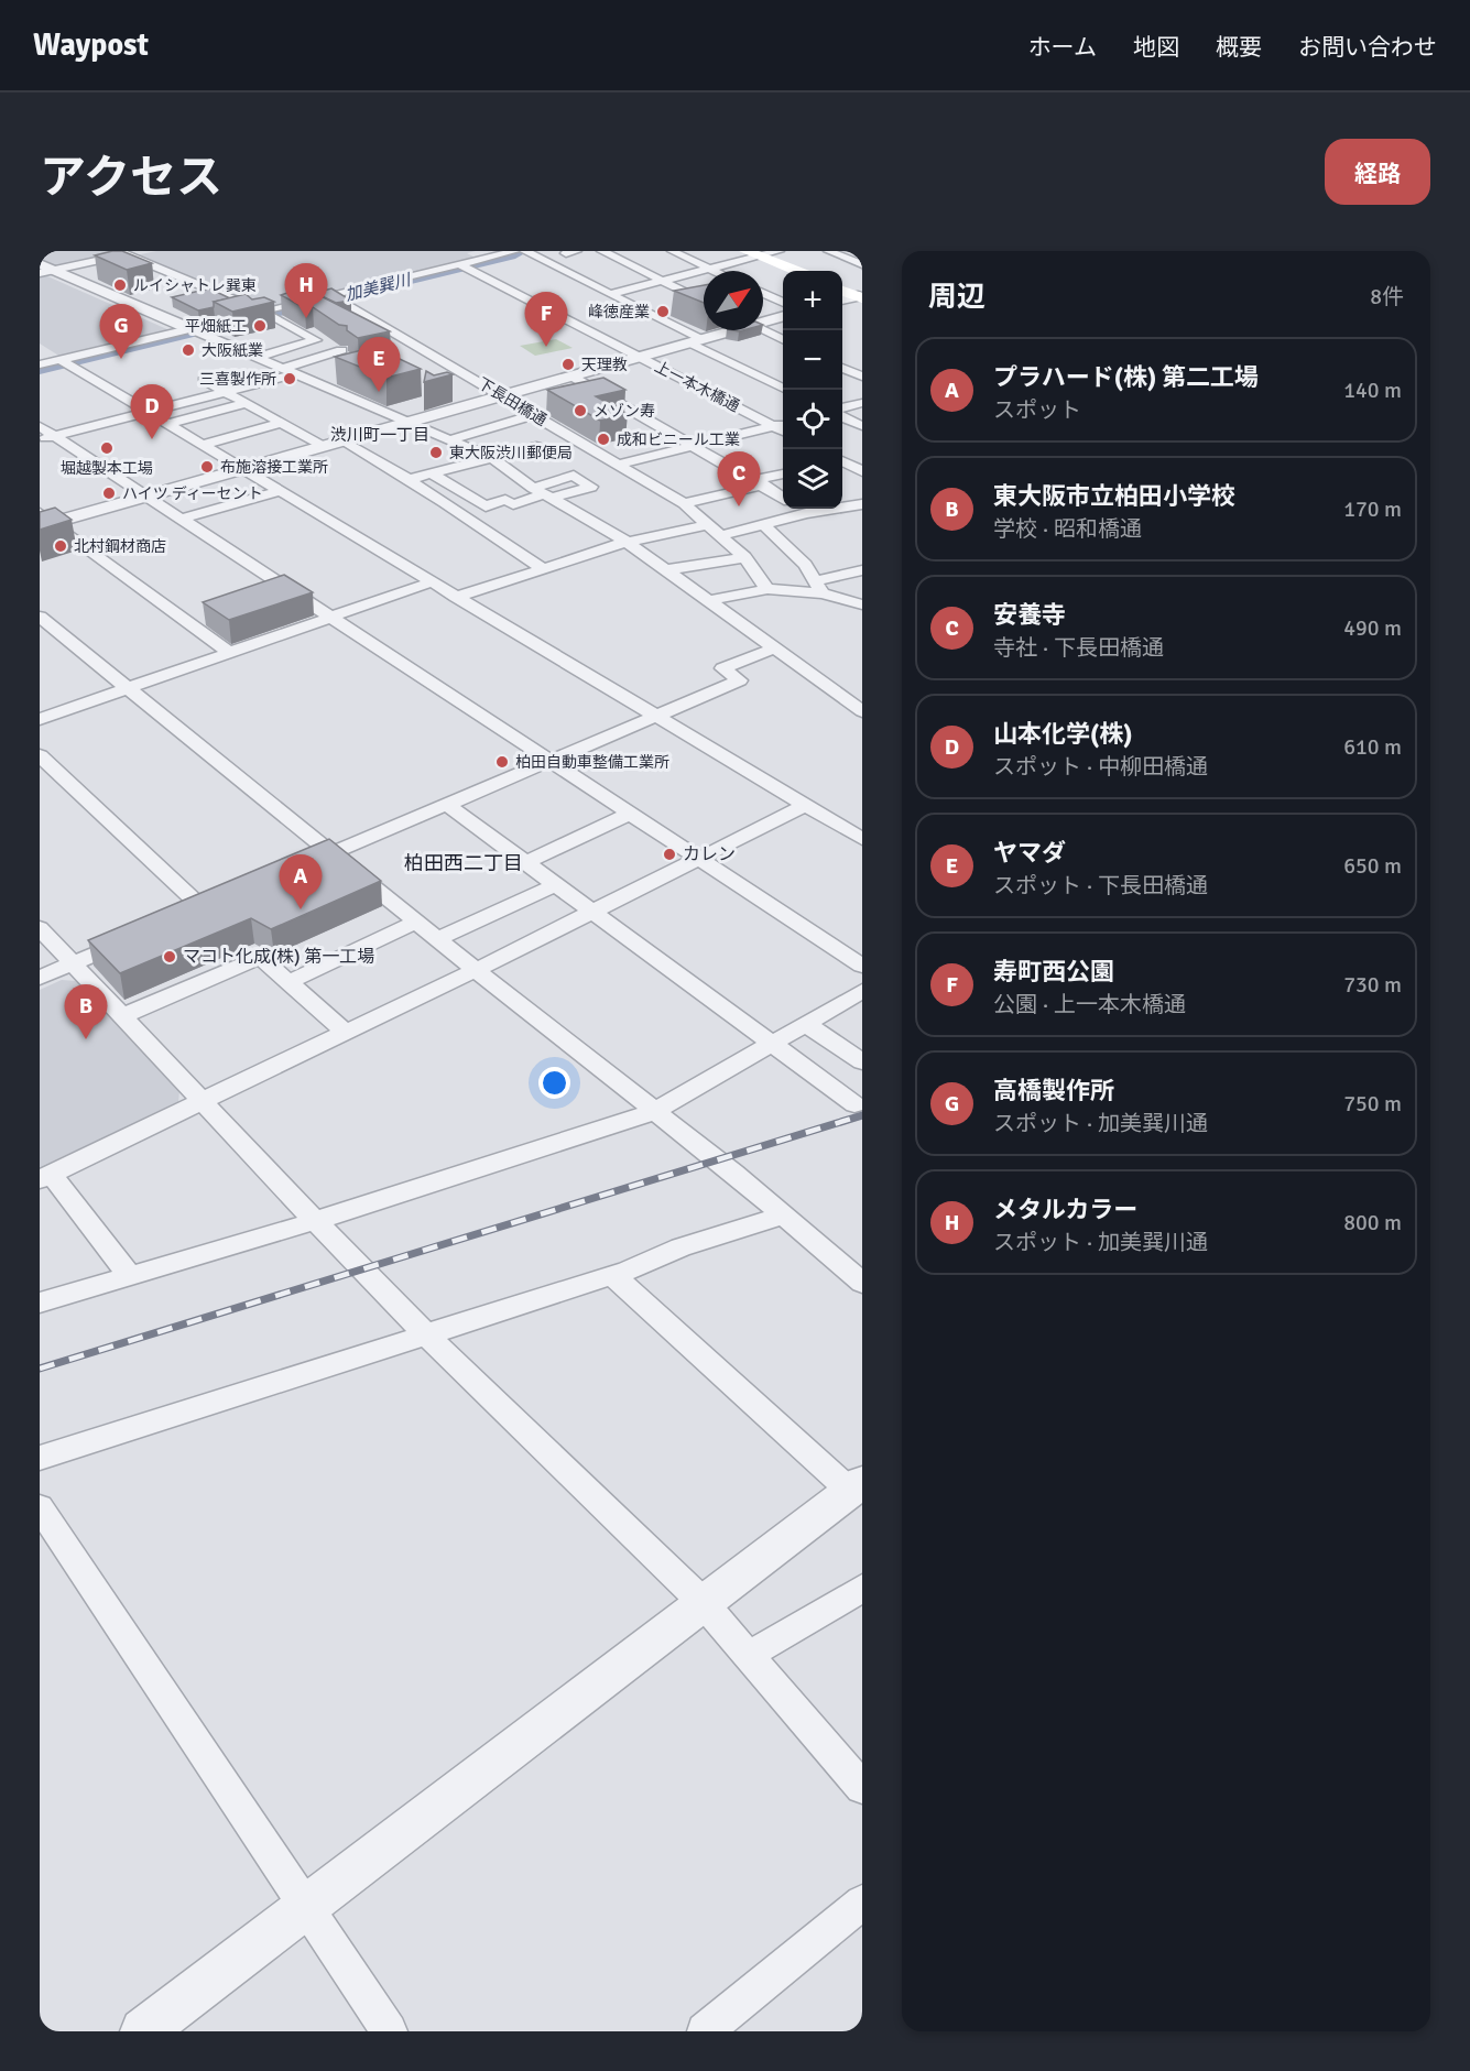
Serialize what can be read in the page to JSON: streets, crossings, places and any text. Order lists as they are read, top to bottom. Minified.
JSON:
{"streets":{"street":["上一本木橋通","下長田橋通"]},"districts":["渋川町一丁目","柏田西二丁目"],"water":["加美巽川"],"places":["ルイシャトレ巽東","峰徳産業","平畑紙工","大阪紙業","天理教","三喜製作所","メゾン寿","成和ビニール工業","堀越製本工場","東大阪渋川郵便局","布施溶接工業所","ハイツ ディーセント","北村鋼材商店","柏田自動車整備工業所","カレン","マコト化成(株) 第一工場"],"north":"top right","page":{"header":"Waypost","nav":["ホーム","地図","概要","お問い合わせ"],"title":"アクセス","buttons":"経路","heading":["周辺","8件"],"pins":["H","F","G","E","D","C","A","B"],"map_buttons":["+","−"],"list":[{"mark":"A","name":"プラハード(株) 第二工場","note":"スポット","value":"140 m"},{"mark":"B","name":"東大阪市立柏田小学校","note":"学校 · 昭和橋通","value":"170 m"},{"mark":"C","name":"安養寺","note":"寺社 · 下長田橋通","value":"490 m"},{"mark":"D","name":"山本化学(株)","note":"スポット · 中柳田橋通","value":"610 m"},{"mark":"E","name":"ヤマダ","note":"スポット · 下長田橋通","value":"650 m"},{"mark":"F","name":"寿町西公園","note":"公園 · 上一本木橋通","value":"730 m"},{"mark":"G","name":"高橋製作所","note":"スポット · 加美巽川通","value":"750 m"},{"mark":"H","name":"メタルカラー","note":"スポット · 加美巽川通","value":"800 m"}]}}
